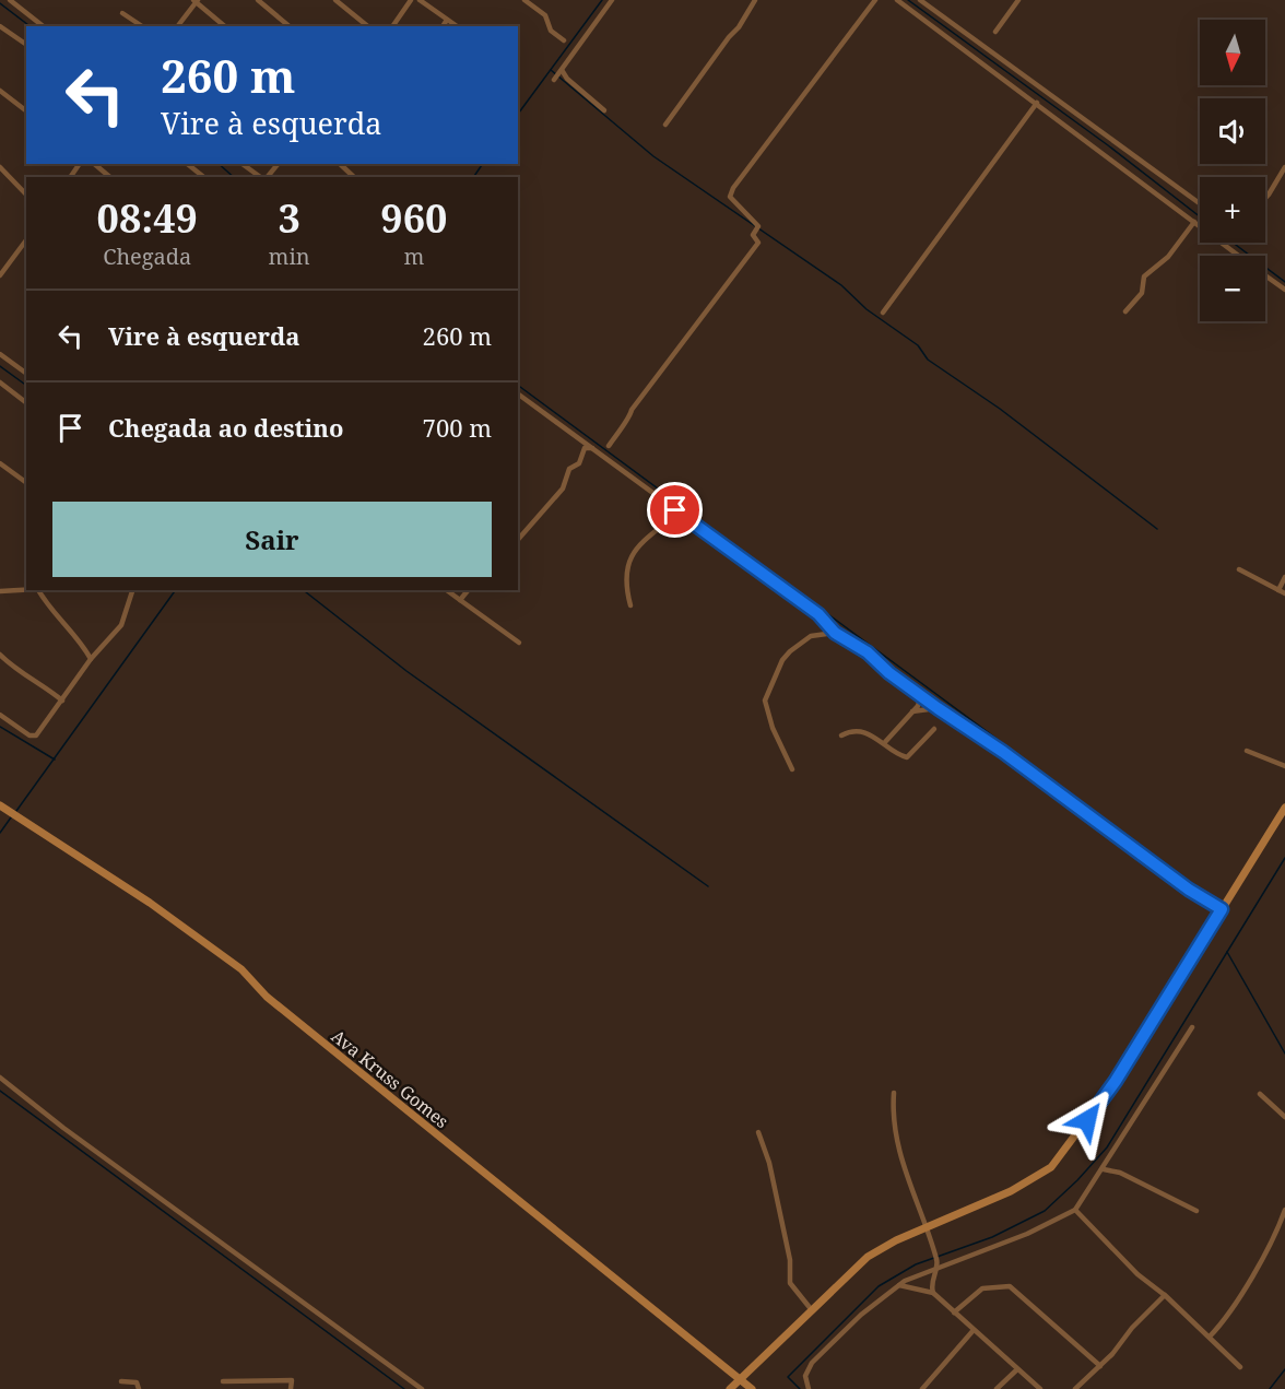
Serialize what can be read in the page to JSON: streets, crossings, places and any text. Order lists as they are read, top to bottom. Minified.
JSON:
{"streets":{"street":["Ava Kruss Gomes"]},"north":"bottom","page":{"map_buttons":["+","−"],"turn":["260 m","Vire à esquerda"],"eta":["08:49","Chegada","3","min","960","m"],"list":[{"name":"Vire à esquerda","value":"260 m"},{"name":"Chegada ao destino","value":"700 m"}],"buttons":"Sair"}}
